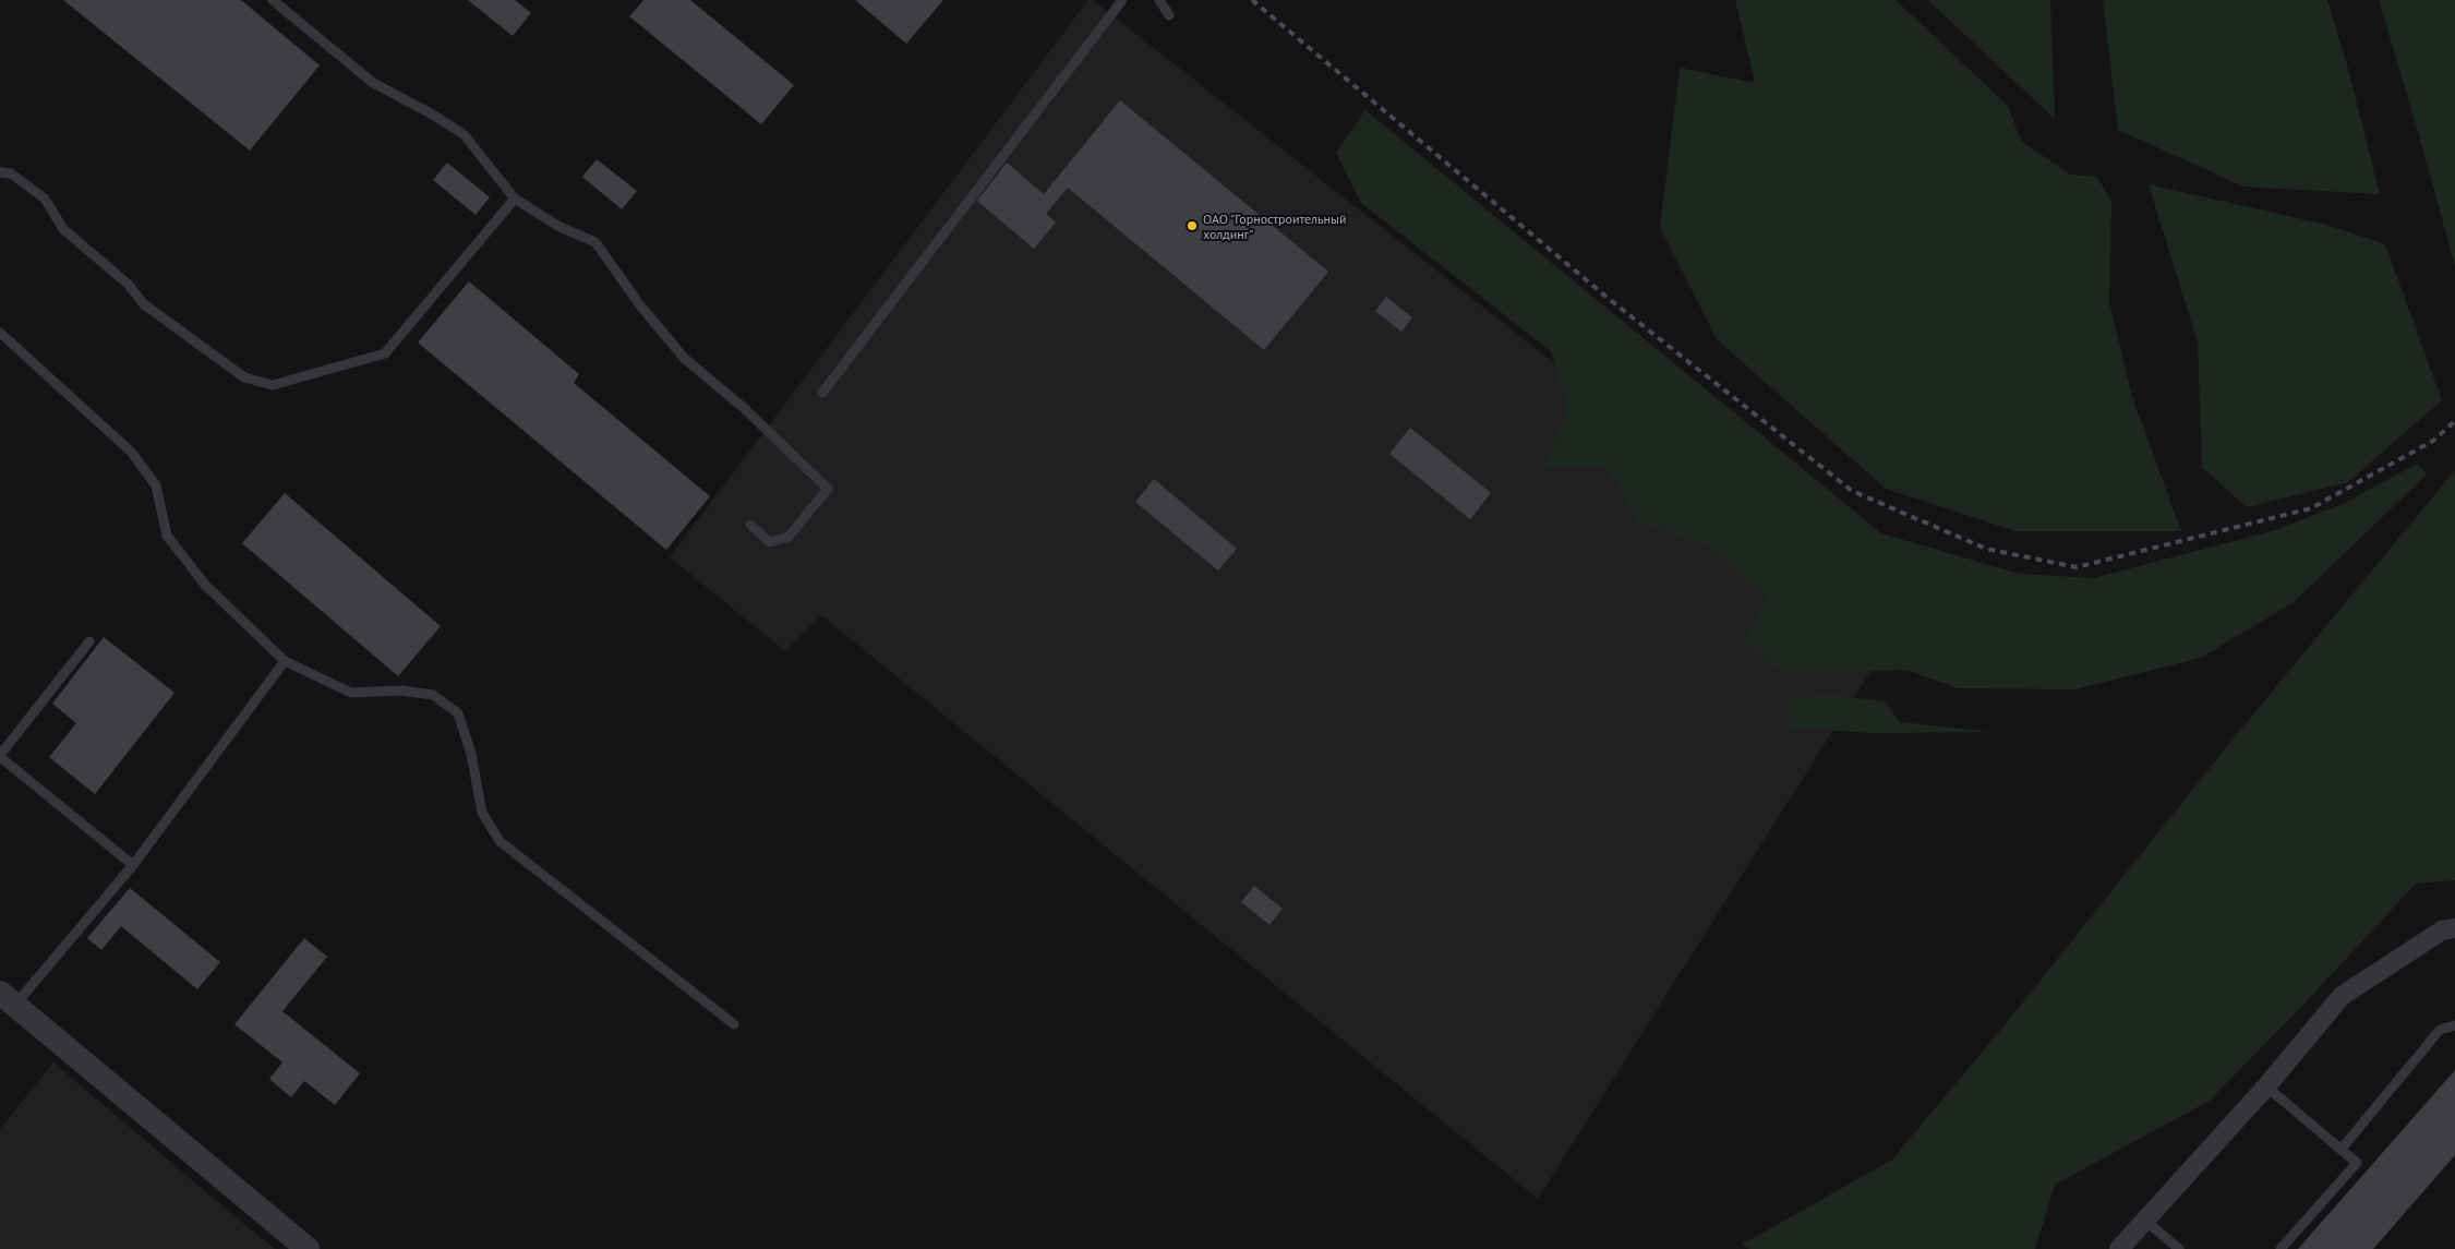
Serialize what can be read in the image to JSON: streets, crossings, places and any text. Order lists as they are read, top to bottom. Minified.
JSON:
{"places":["ОАО \"Горностроительный холдинг\""]}
